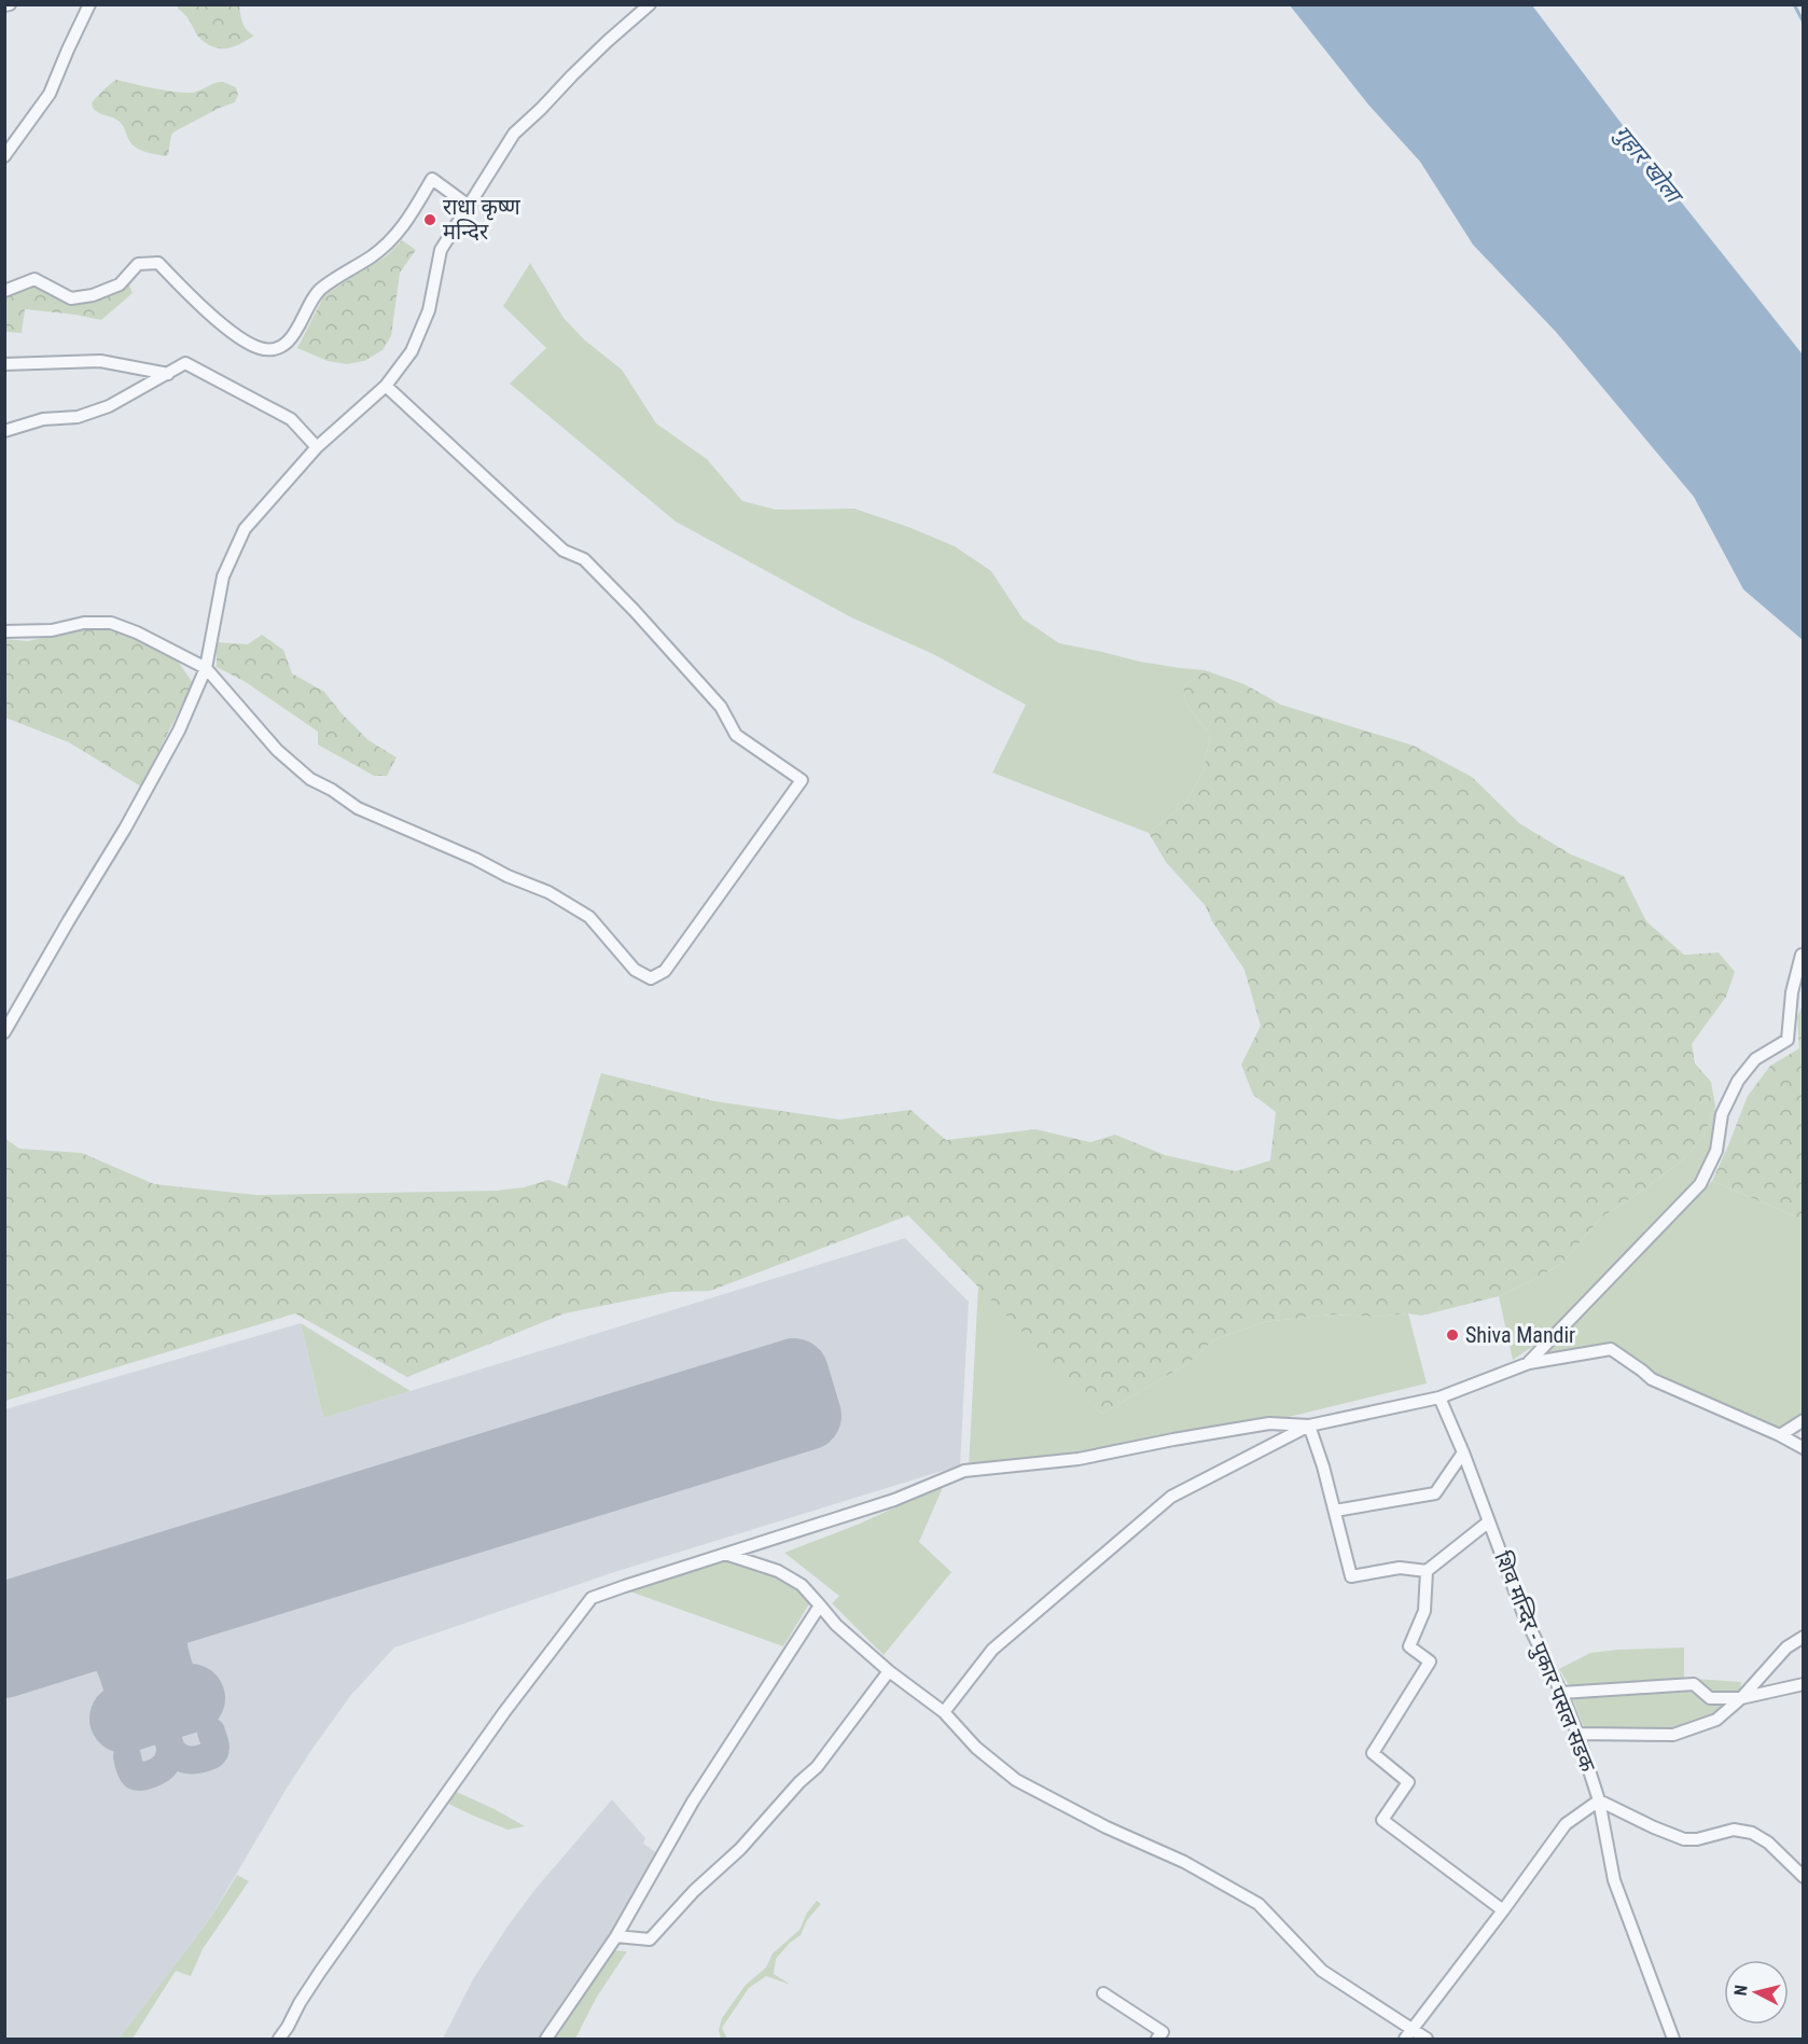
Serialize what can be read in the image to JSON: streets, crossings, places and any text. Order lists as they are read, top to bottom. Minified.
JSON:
{"streets":{"street":["शिव मन्दिर - पुकार पसल सडक"]},"water":["गुहार खोला"],"places":["राधा कृष्ण मन्दिर","Shiva Mandir"],"north":"left"}
